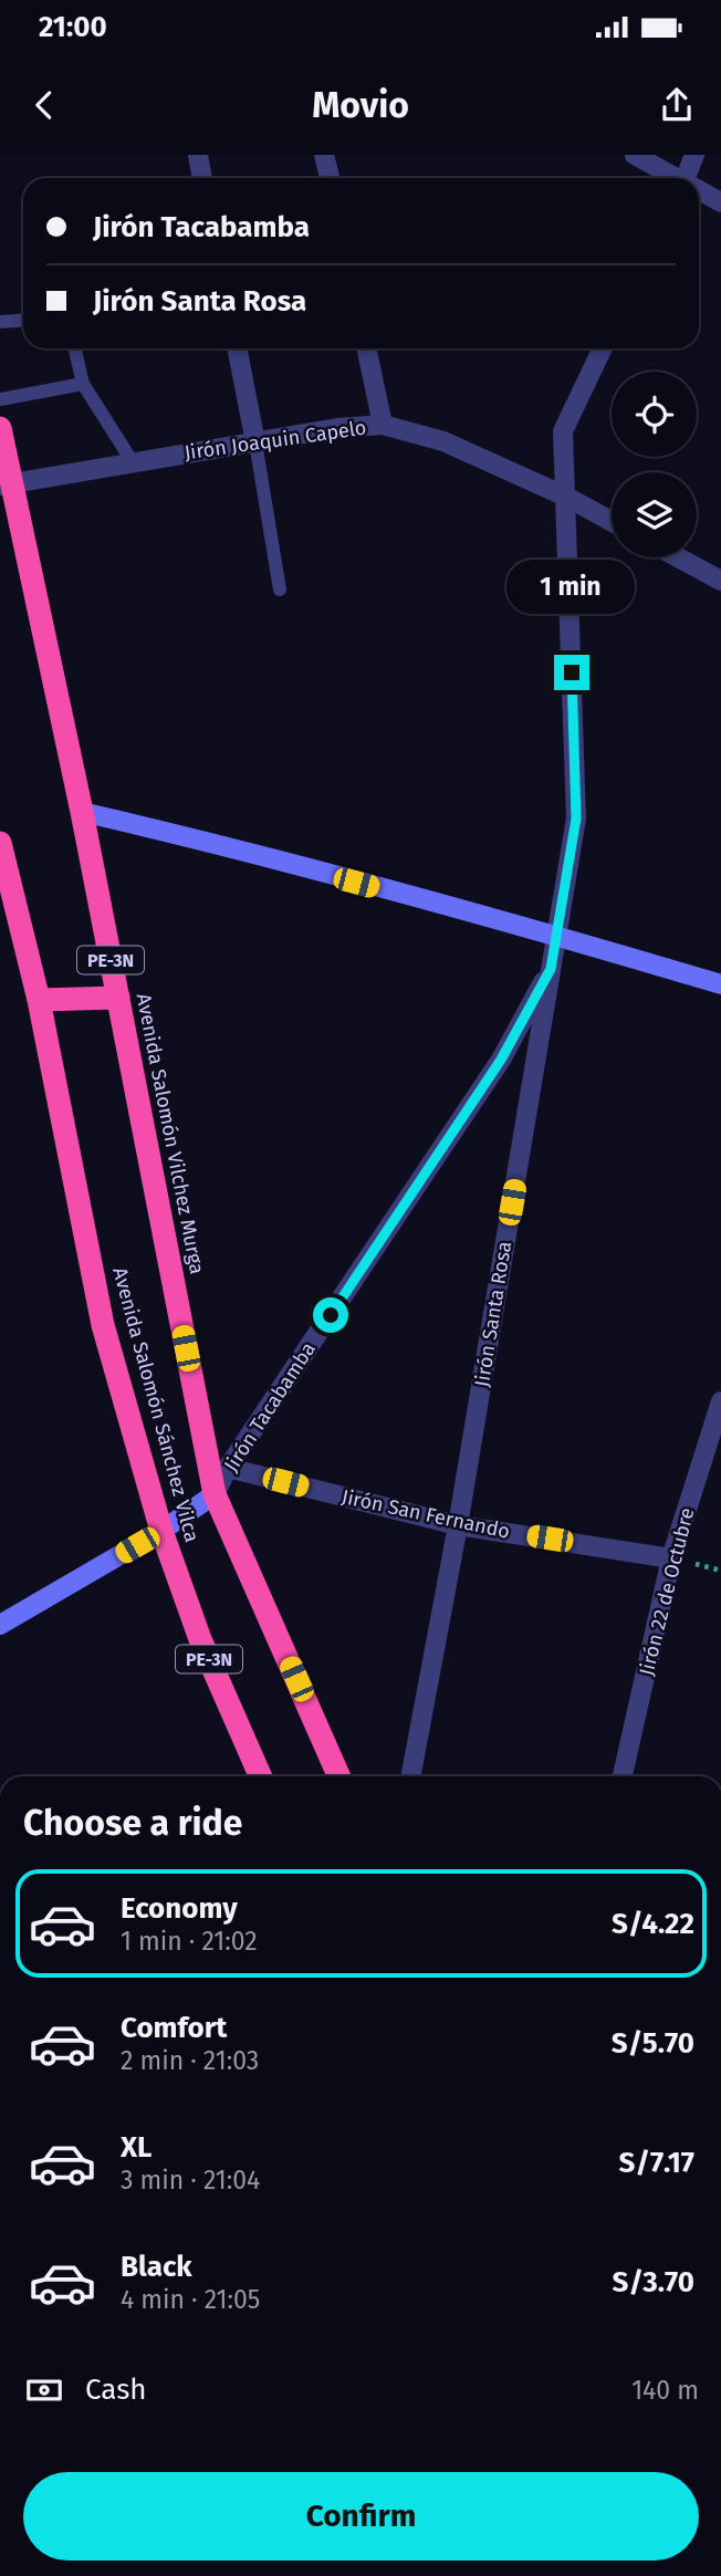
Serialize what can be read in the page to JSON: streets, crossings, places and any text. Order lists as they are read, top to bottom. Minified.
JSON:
{"streets":{"highway":["PE-3N","Avenida Salomón Vilchez Murga","Avenida Salomón Sánchez Vilca"],"street":["Jirón Joaquin Capelo","Jirón Santa Rosa","Jirón Tacabamba","Jirón San Fernando","Jirón 22 de Octubre"]},"crossings":[["Jirón Joaquin Capelo","Avenida Salomón Vilchez Murga"],["Jirón Joaquin Capelo","Jirón Santa Rosa"],["Avenida Salomón Vilchez Murga","Jirón Tacabamba"],["Jirón Santa Rosa","Jirón Tacabamba"],["Jirón Santa Rosa","Jirón San Fernando"],["Jirón Tacabamba","Jirón San Fernando"],["Jirón San Fernando","Jirón 22 de Octubre"]],"page":{"status":"21:00","header":"Movio","banner":["Jirón Tacabamba","Jirón Santa Rosa"],"bubble":"1 min","heading":"Choose a ride","list":[{"name":"Economy","note":"1 min · 21:02","value":"S/4.22"},{"name":"Comfort","note":"2 min · 21:03","value":"S/5.70"},{"name":"XL","note":"3 min · 21:04","value":"S/7.17"},{"name":"Black","note":"4 min · 21:05","value":"S/3.70"}],"pay":["Cash","140 m"],"buttons":"Confirm"}}
